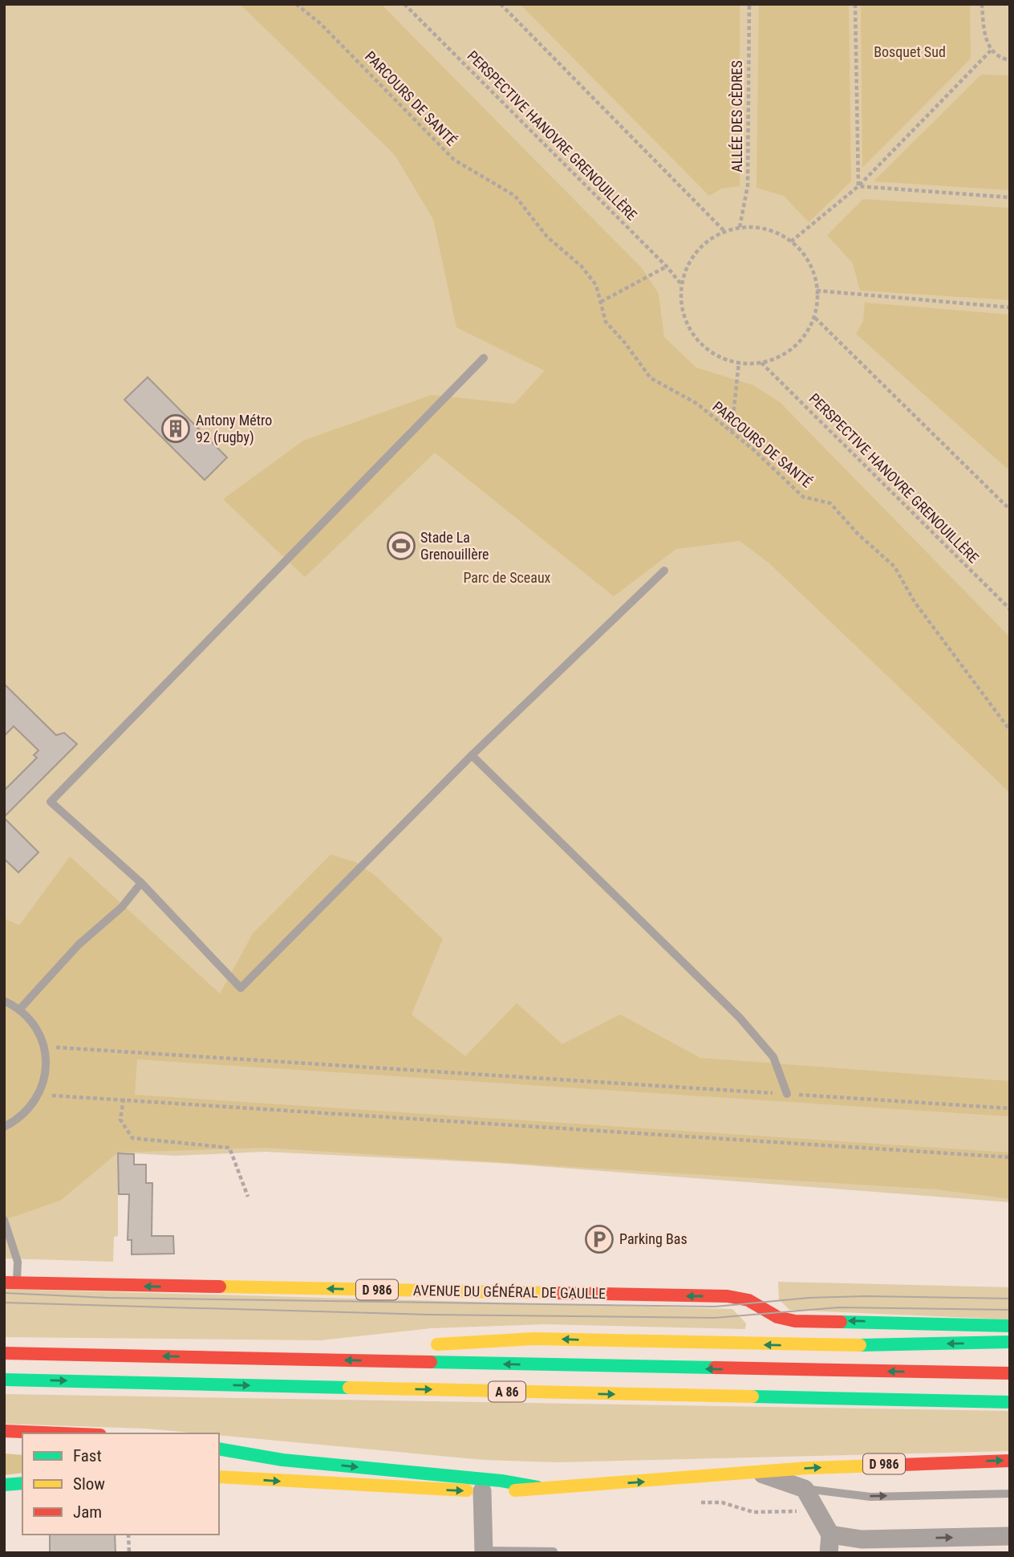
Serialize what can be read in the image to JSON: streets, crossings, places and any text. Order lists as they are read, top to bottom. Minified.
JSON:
{"streets":{"main road":["D 986","AVENUE DU GÉNÉRAL DE GAULLE","A 86"],"path":["PARCOURS DE SANTÉ","ALLÉE DES CÈDRES","PERSPECTIVE HANOVRE GRENOUILLÈRE"]},"crossings":[["ALLÉE DES CÈDRES","PERSPECTIVE HANOVRE GRENOUILLÈRE"]],"parks":["Bosquet Sud","Parc de Sceaux"],"places":{"building":["Antony Métro 92 (rugby)"],"sports":["Stade La Grenouillère"],"parking":["Parking Bas"]},"legend":["Fast","Slow","Jam"]}
